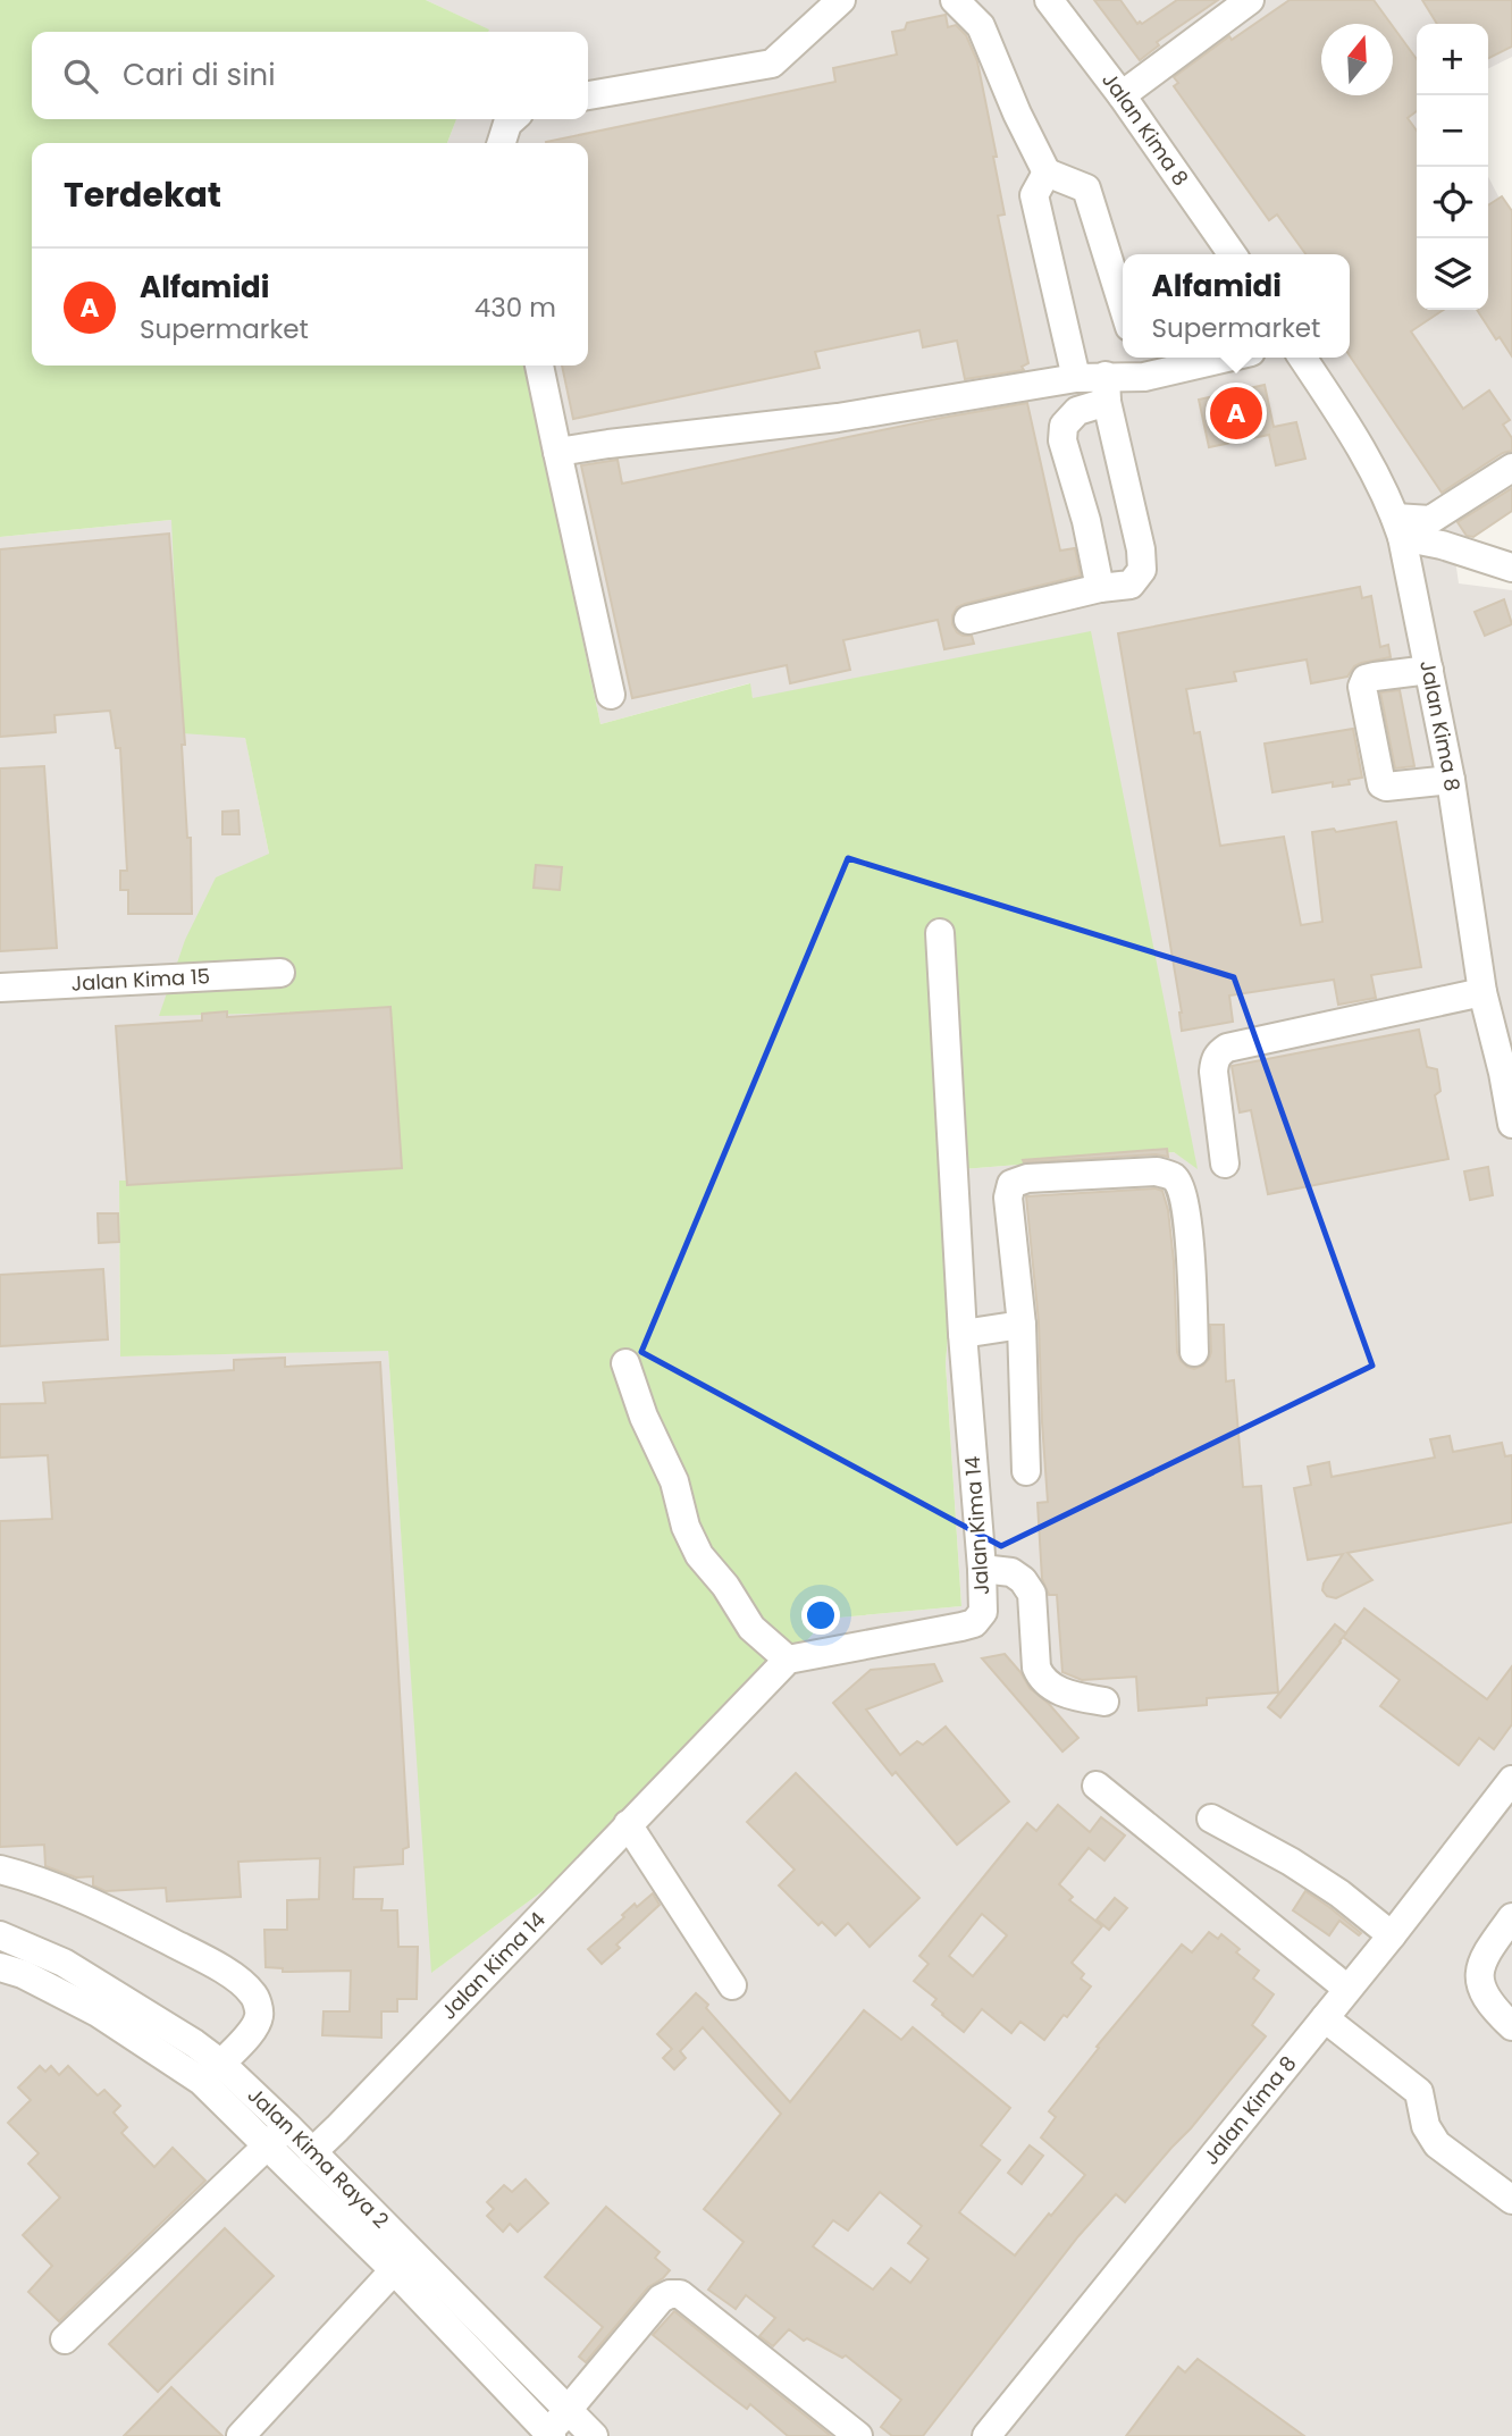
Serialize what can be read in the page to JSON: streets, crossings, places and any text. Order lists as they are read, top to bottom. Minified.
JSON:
{"streets":{"street":["Jalan Kima 8","Jalan Kima 15","Jalan Kima 14","Jalan Kima Raya 2"]},"crossings":[["Jalan Kima 14","Jalan Kima Raya 2"]],"north":"top","page":{"map_buttons":["+","−"],"search":"Cari di sini","heading":"Terdekat","list":[{"mark":"A","name":"Alfamidi","note":"Supermarket","value":"430 m"}],"popup":["Alfamidi","Supermarket"],"pins":"A"}}
